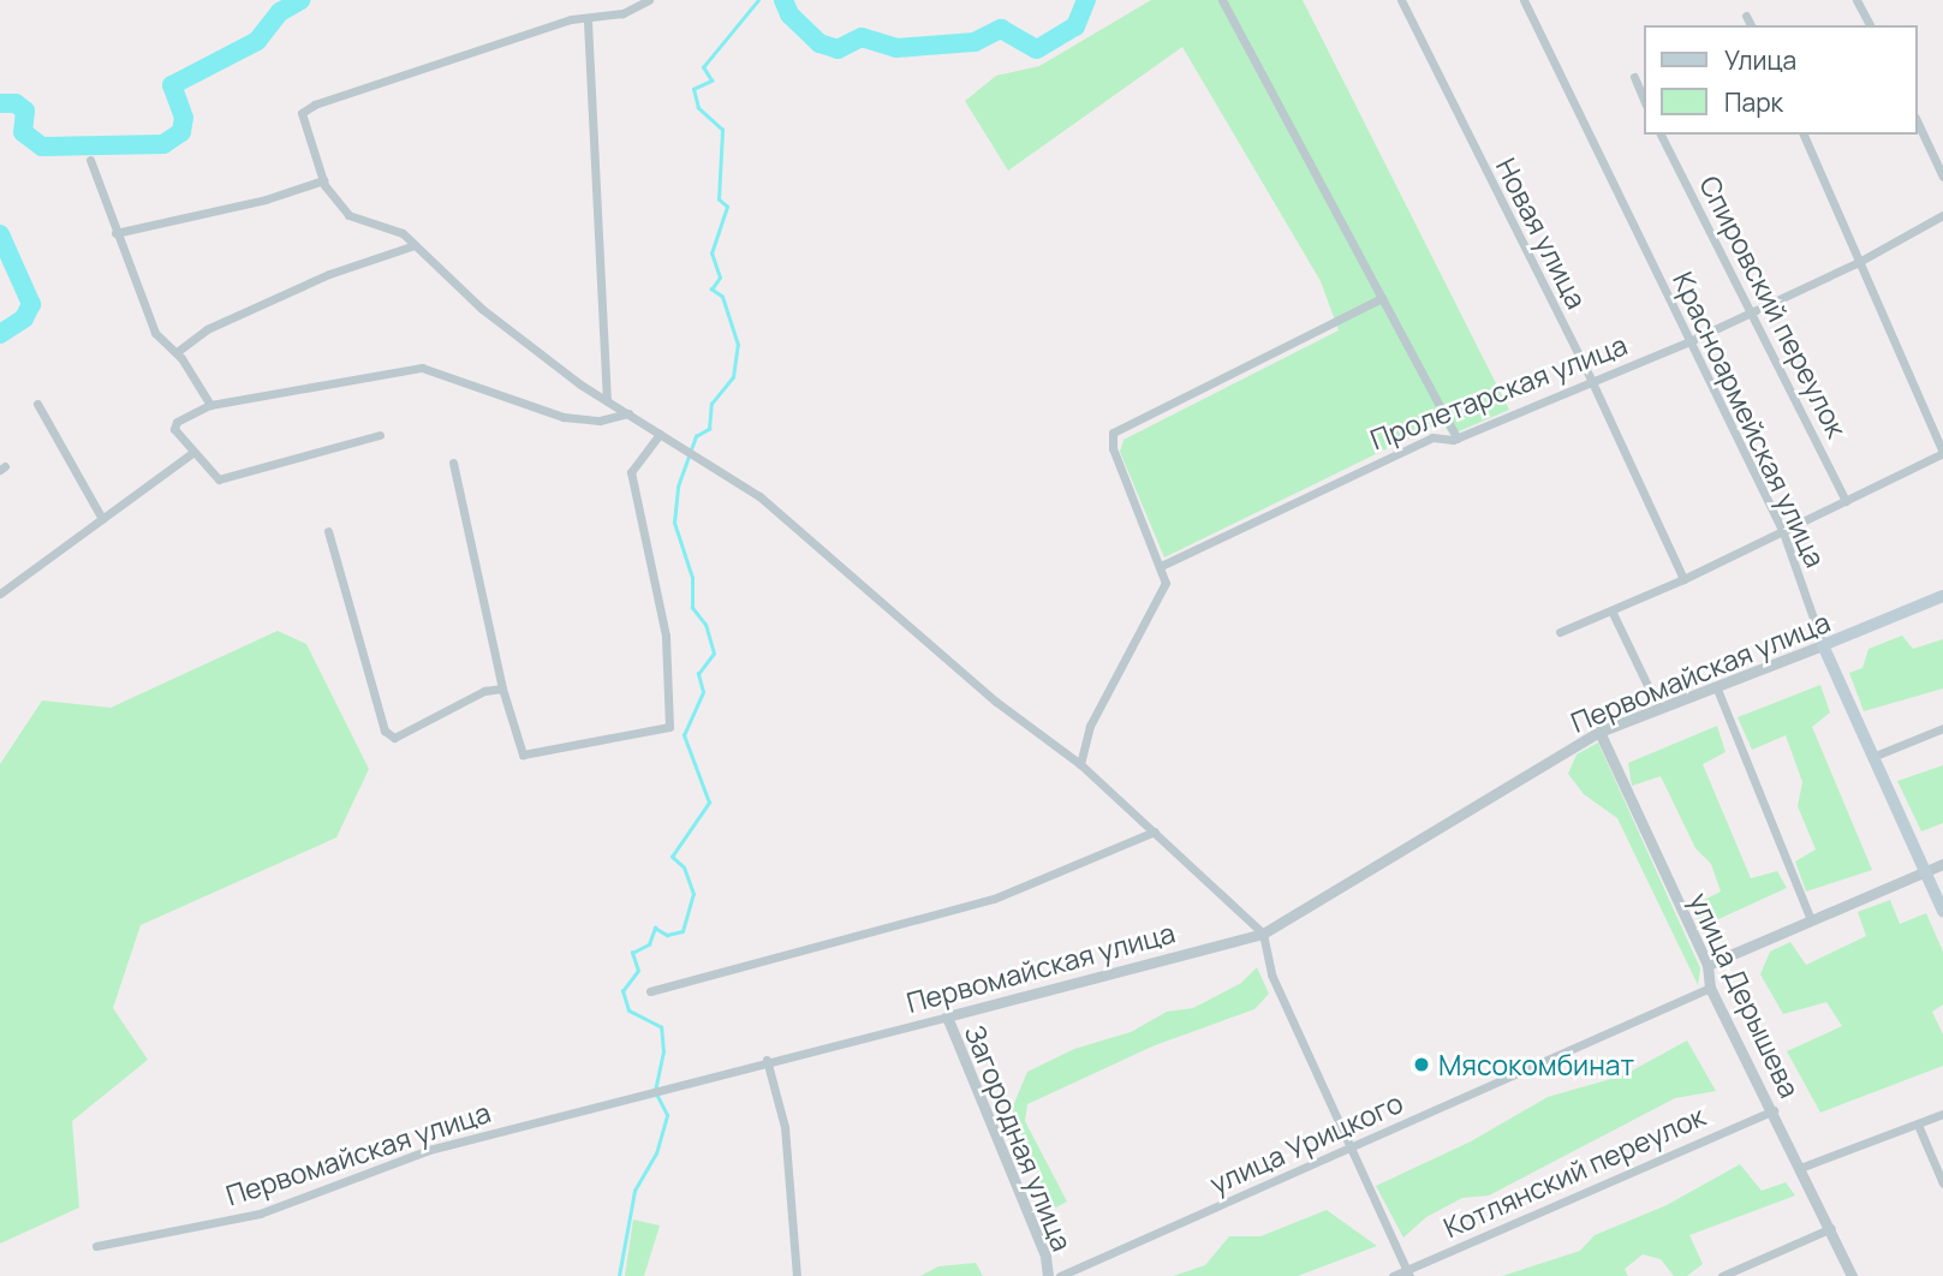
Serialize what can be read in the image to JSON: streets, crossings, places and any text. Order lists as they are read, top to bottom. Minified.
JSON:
{"streets":{"main road":["Красноармейская улица","Первомайская улица"],"street":["Новая улица","Спировский переулок","Пролетарская улица","улица Дерышева","Загородная улица","улица Урицкого","Котлянский переулок"]},"crossings":[["Новая улица","Пролетарская улица"],["Спировский переулок","Пролетарская улица"],["Пролетарская улица","Красноармейская улица"],["Красноармейская улица","Первомайская улица"],["Первомайская улица","улица Дерышева"],["Первомайская улица","Загородная улица"],["улица Дерышева","улица Урицкого"],["улица Дерышева","Котлянский переулок"]],"places":["Мясокомбинат"],"legend":["Улица","Парк"]}
